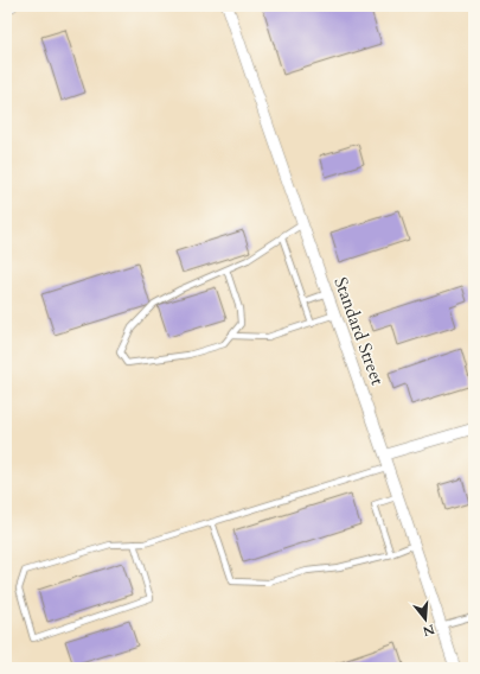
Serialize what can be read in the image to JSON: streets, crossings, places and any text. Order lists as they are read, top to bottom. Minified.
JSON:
{"streets":{"street":["Standard Street"]},"north":"bottom"}
